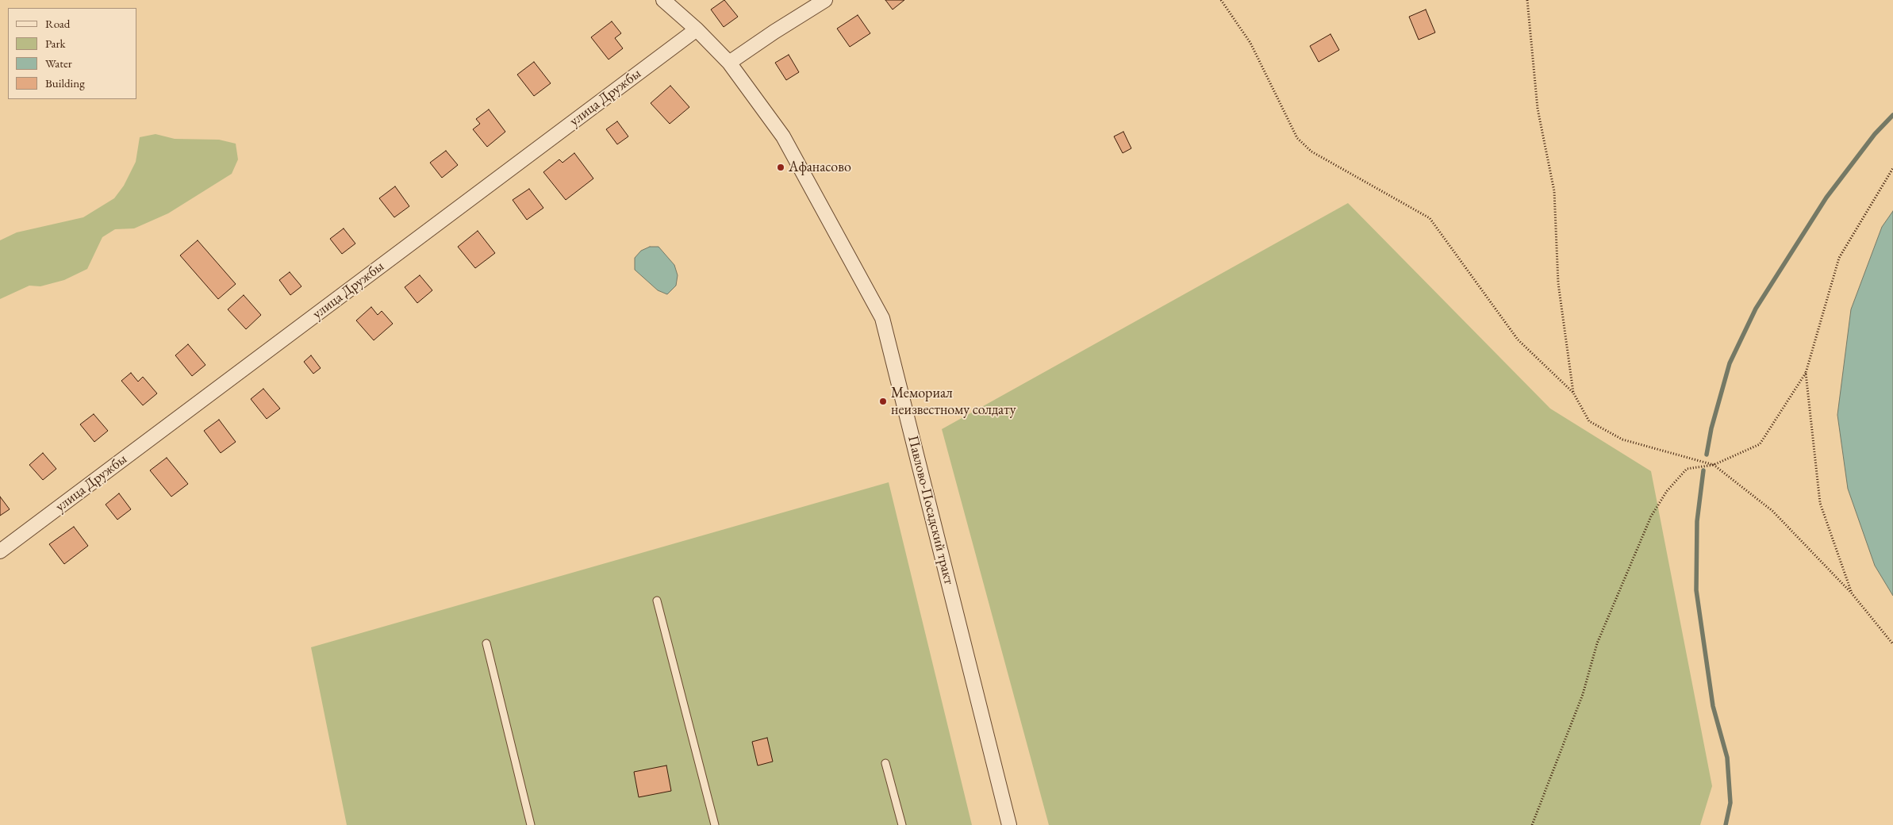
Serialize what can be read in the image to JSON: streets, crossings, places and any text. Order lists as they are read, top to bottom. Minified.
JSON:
{"streets":{"street":["улица Дружбы","Павлово-Посадский тракт"]},"crossings":[["улица Дружбы","Павлово-Посадский тракт"]],"places":["Афанасово","Мемориал неизвестному солдату"],"legend":["Road","Park","Water","Building"]}
